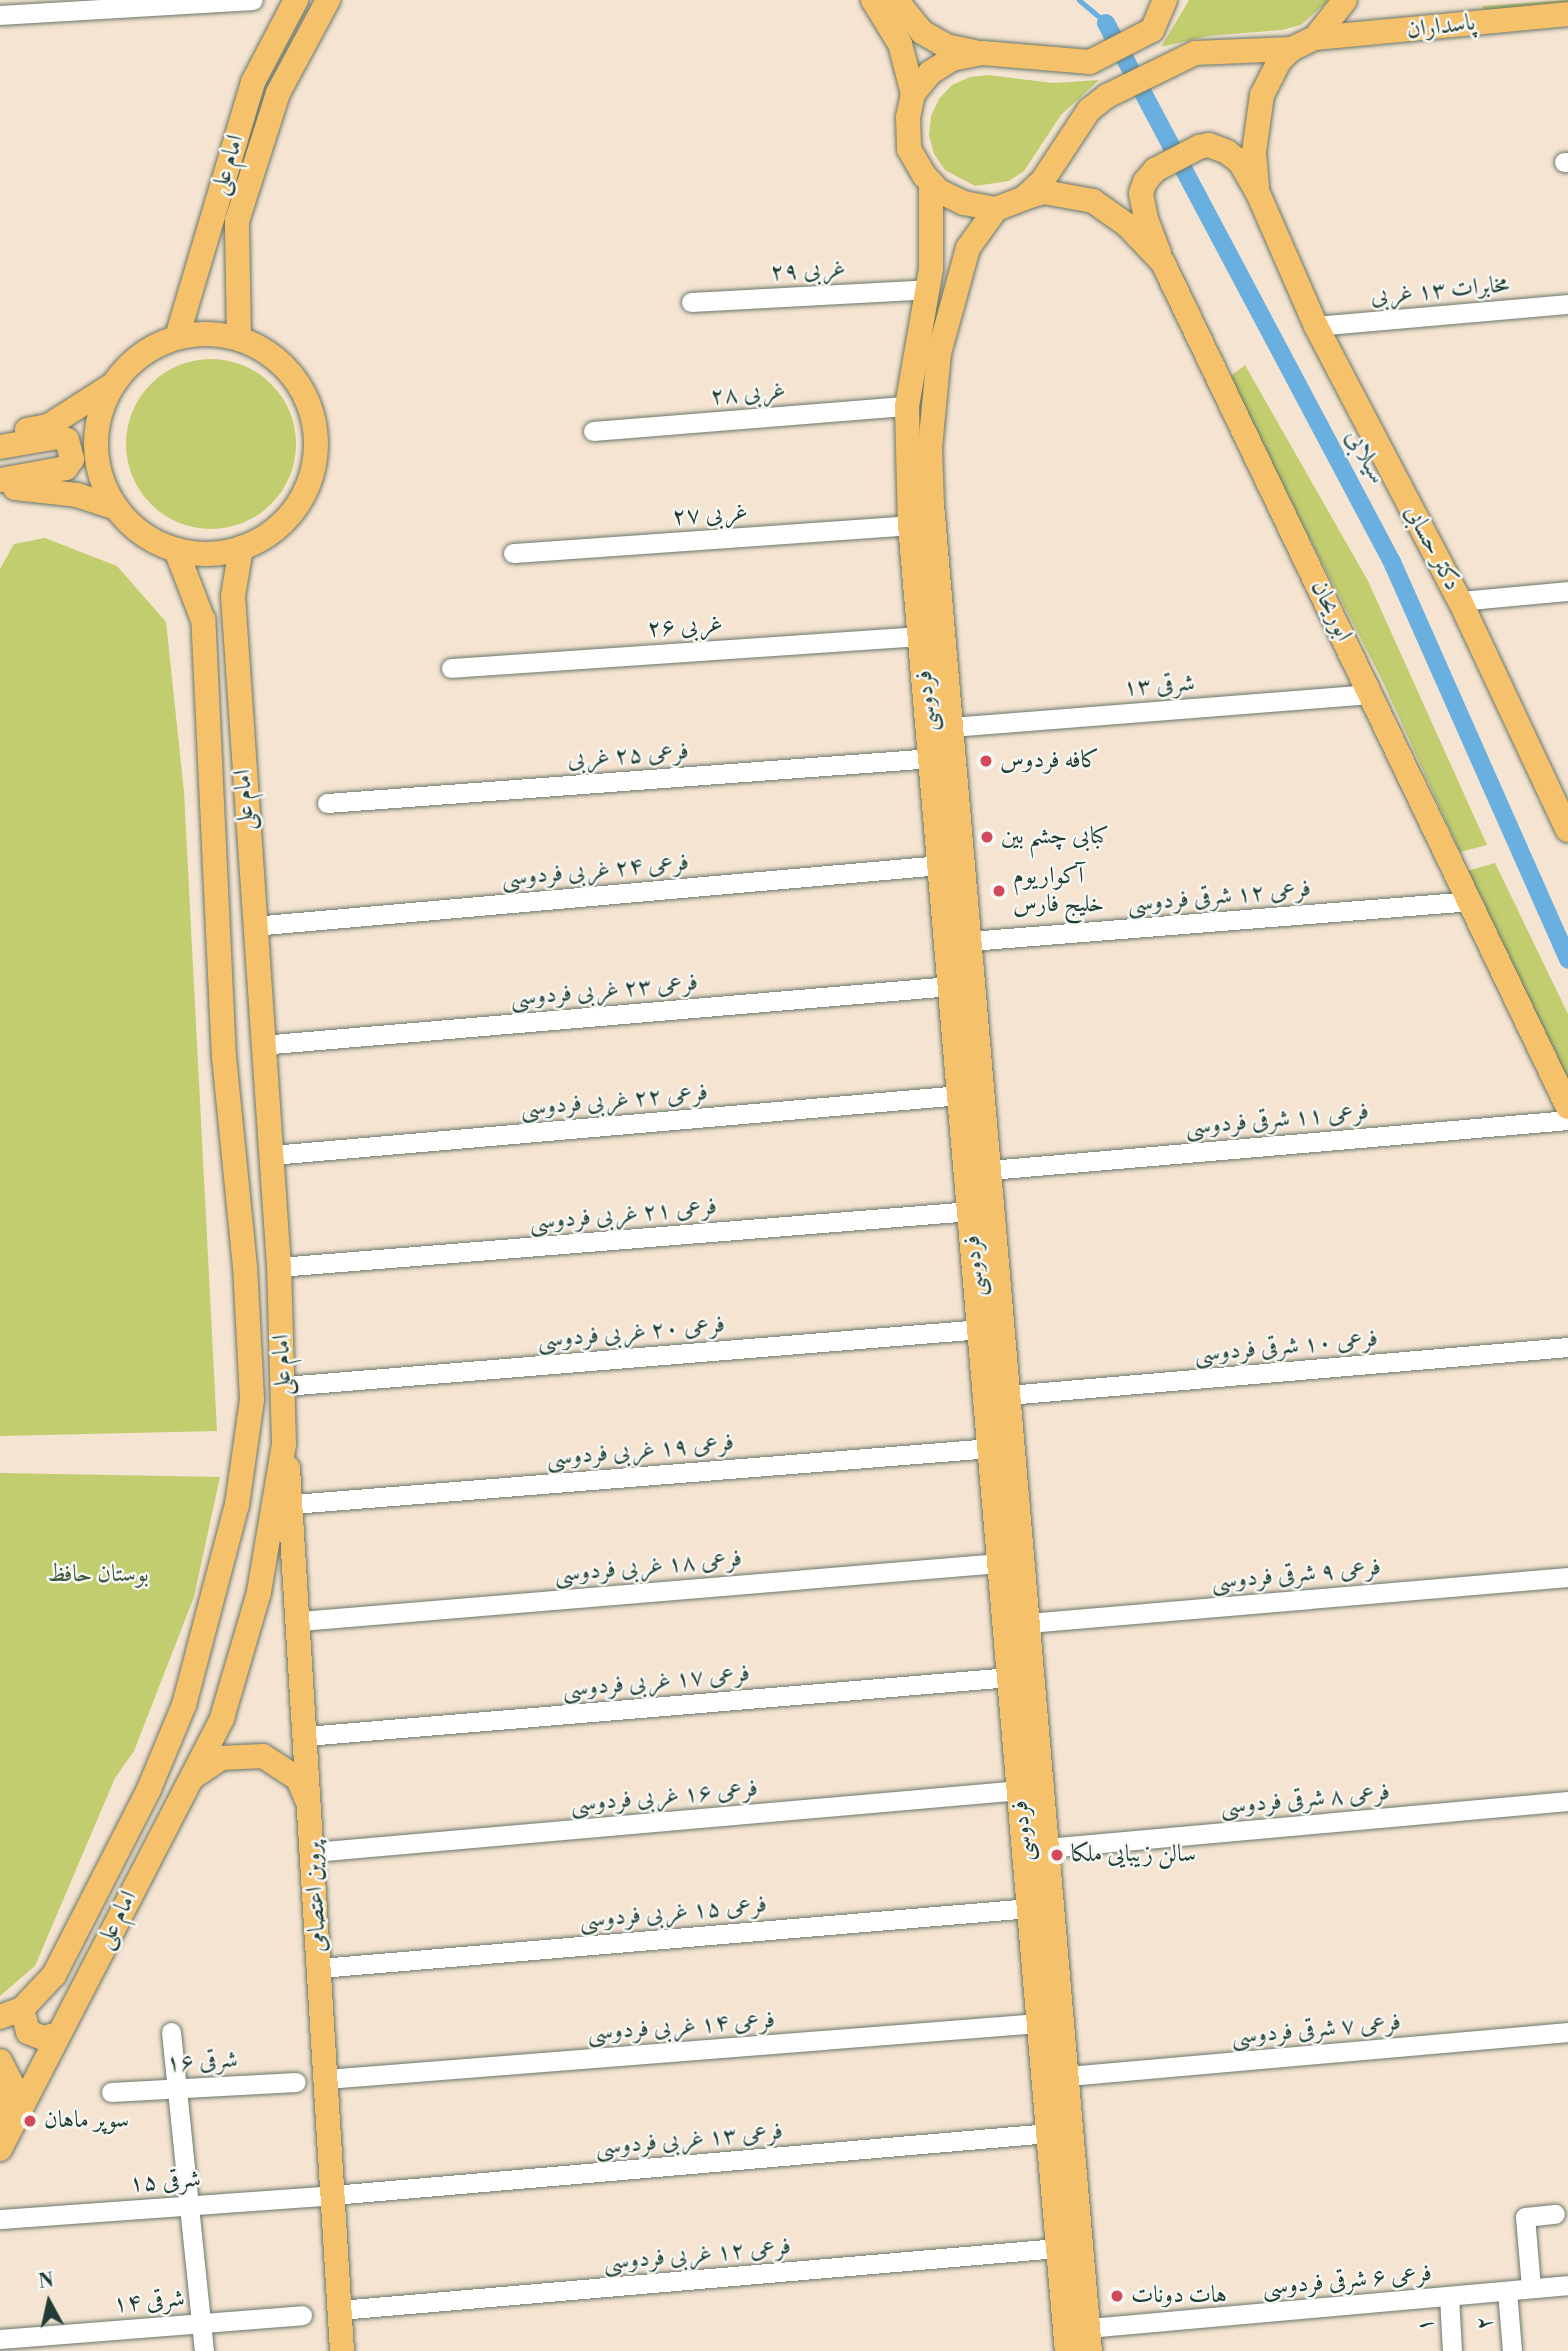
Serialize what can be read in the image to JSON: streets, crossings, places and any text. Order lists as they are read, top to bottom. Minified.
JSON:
{"streets":{"main road":["پاسداران","امام علی","دکتر حسابی","ابوریحان","فردوسی","پروین اعتصامی"],"street":["۲۹ غربی","مخابرات ۱۳ غربی","۲۸ غربی","۲۷ غربی","۲۶ غربی","۱۳ شرقی","فرعی ۲۵ غربی","فرعی ۲۴ غربی فردوسی","فرعی ۱۲ شرقی فردوسی","فرعی ۲۳ غربی فردوسی","فرعی ۲۲ غربی فردوسی","فرعی ۱۱ شرقی فردوسی","فرعی ۲۱ غربی فردوسی","فرعی ۲۰ غربی فردوسی","فرعی ۱۰ شرقی فردوسی","فرعی ۱۹ غربی فردوسی","فرعی ۱۸ غربی فردوسی","فرعی ۹ شرقی فردوسی","فرعی ۱۷ غربی فردوسی","فرعی ۱۶ غربی فردوسی","فرعی ۸ شرقی فردوسی","فرعی ۱۵ غربی فردوسی","فرعی ۱۴ غربی فردوسی","فرعی ۷ شرقی فردوسی","۱۶ شرقی","فرعی ۱۳ غربی فردوسی","۱۵ شرقی","فرعی ۱۲ غربی فردوسی","فرعی ۶ شرقی فردوسی","۱۴ شرقی","۲","۱"]},"crossings":[["امام علی","فرعی ۲۴ غربی فردوسی"],["امام علی","فرعی ۲۳ غربی فردوسی"],["امام علی","فرعی ۲۲ غربی فردوسی"],["امام علی","فرعی ۲۱ غربی فردوسی"],["امام علی","فرعی ۲۰ غربی فردوسی"],["امام علی","پروین اعتصامی"],["۲۹ غربی","فردوسی"],["مخابرات ۱۳ غربی","دکتر حسابی"],["۲۸ غربی","فردوسی"],["۲۷ غربی","فردوسی"],["ابوریحان","۱۳ شرقی"],["ابوریحان","فرعی ۱۲ شرقی فردوسی"],["۲۶ غربی","فردوسی"],["۱۳ شرقی","فردوسی"],["فردوسی","فرعی ۲۵ غربی"],["فردوسی","فرعی ۲۴ غربی فردوسی"],["فردوسی","فرعی ۱۲ شرقی فردوسی"],["فردوسی","فرعی ۲۳ غربی فردوسی"],["فردوسی","فرعی ۲۲ غربی فردوسی"],["فردوسی","فرعی ۱۱ شرقی فردوسی"],["فردوسی","فرعی ۲۱ غربی فردوسی"],["فردوسی","فرعی ۲۰ غربی فردوسی"],["فردوسی","فرعی ۱۰ شرقی فردوسی"],["فردوسی","فرعی ۱۹ غربی فردوسی"],["فردوسی","فرعی ۱۸ غربی فردوسی"],["فردوسی","فرعی ۹ شرقی فردوسی"],["فردوسی","فرعی ۱۷ غربی فردوسی"],["فردوسی","فرعی ۱۶ غربی فردوسی"],["فردوسی","فرعی ۸ شرقی فردوسی"],["فردوسی","فرعی ۱۵ غربی فردوسی"],["فردوسی","فرعی ۱۴ غربی فردوسی"],["فردوسی","فرعی ۷ شرقی فردوسی"],["فردوسی","فرعی ۱۳ غربی فردوسی"],["فردوسی","فرعی ۱۲ غربی فردوسی"],["فردوسی","فرعی ۶ شرقی فردوسی"],["فرعی ۱۹ غربی فردوسی","پروین اعتصامی"],["فرعی ۱۸ غربی فردوسی","پروین اعتصامی"],["فرعی ۱۷ غربی فردوسی","پروین اعتصامی"],["فرعی ۱۶ غربی فردوسی","پروین اعتصامی"],["پروین اعتصامی","فرعی ۱۵ غربی فردوسی"],["پروین اعتصامی","فرعی ۱۴ غربی فردوسی"],["پروین اعتصامی","فرعی ۱۳ غربی فردوسی"],["پروین اعتصامی","۱۵ شرقی"],["پروین اعتصامی","فرعی ۱۲ غربی فردوسی"],["فرعی ۱۳ غربی فردوسی","۱۵ شرقی"],["فرعی ۶ شرقی فردوسی","۲"],["فرعی ۶ شرقی فردوسی","۱"]],"water":["سیلابی"],"parks":["بوستان حافظ"],"places":["کافه فردوس","کبابی چشم بین","آکواریوم خلیج فارس","سالن زیبایی ملکا","سوپر ماهان","هات دونات"],"north":"top"}
